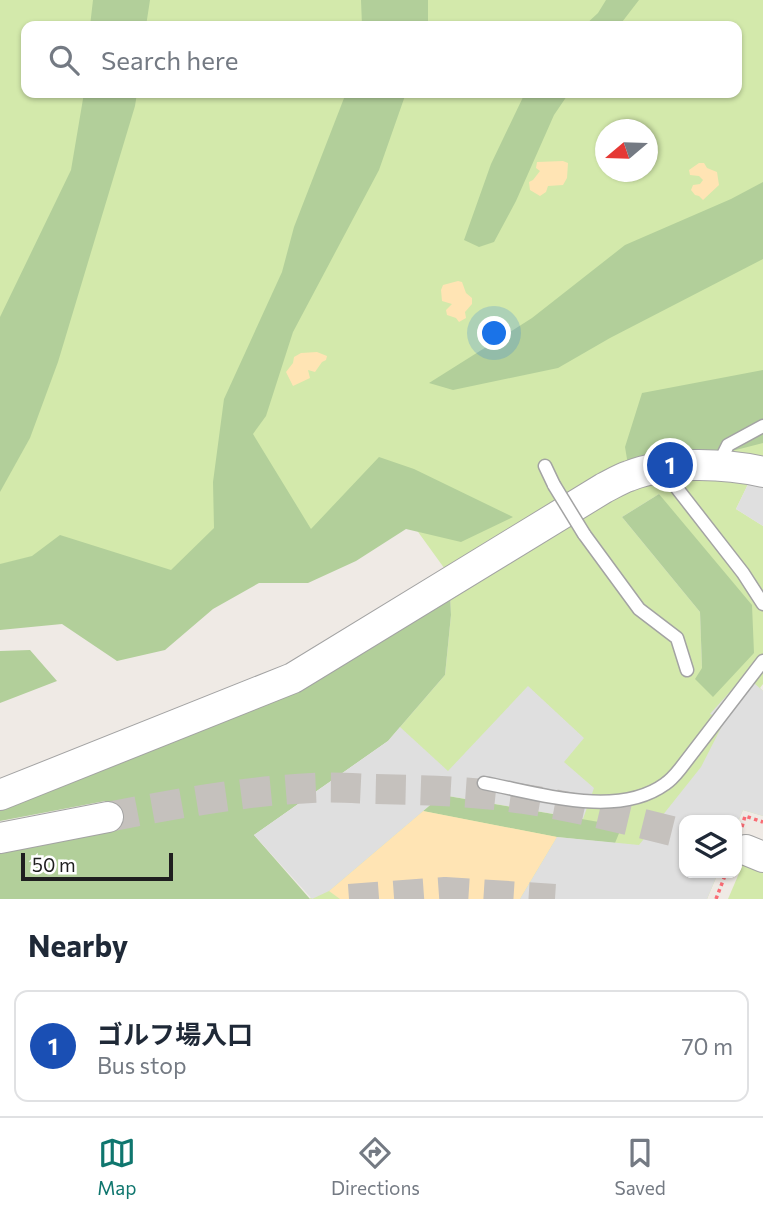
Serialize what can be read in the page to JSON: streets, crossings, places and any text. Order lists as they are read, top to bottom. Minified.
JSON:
{"scale_bar":"50 m","north":"left","page":{"search":"Search here","pins":"1","scale":"50 m","heading":"Nearby","list":[{"mark":"1","name":"ゴルフ場入口","note":"Bus stop","value":"70 m"}],"nav":["Map","Directions","Saved"]}}
